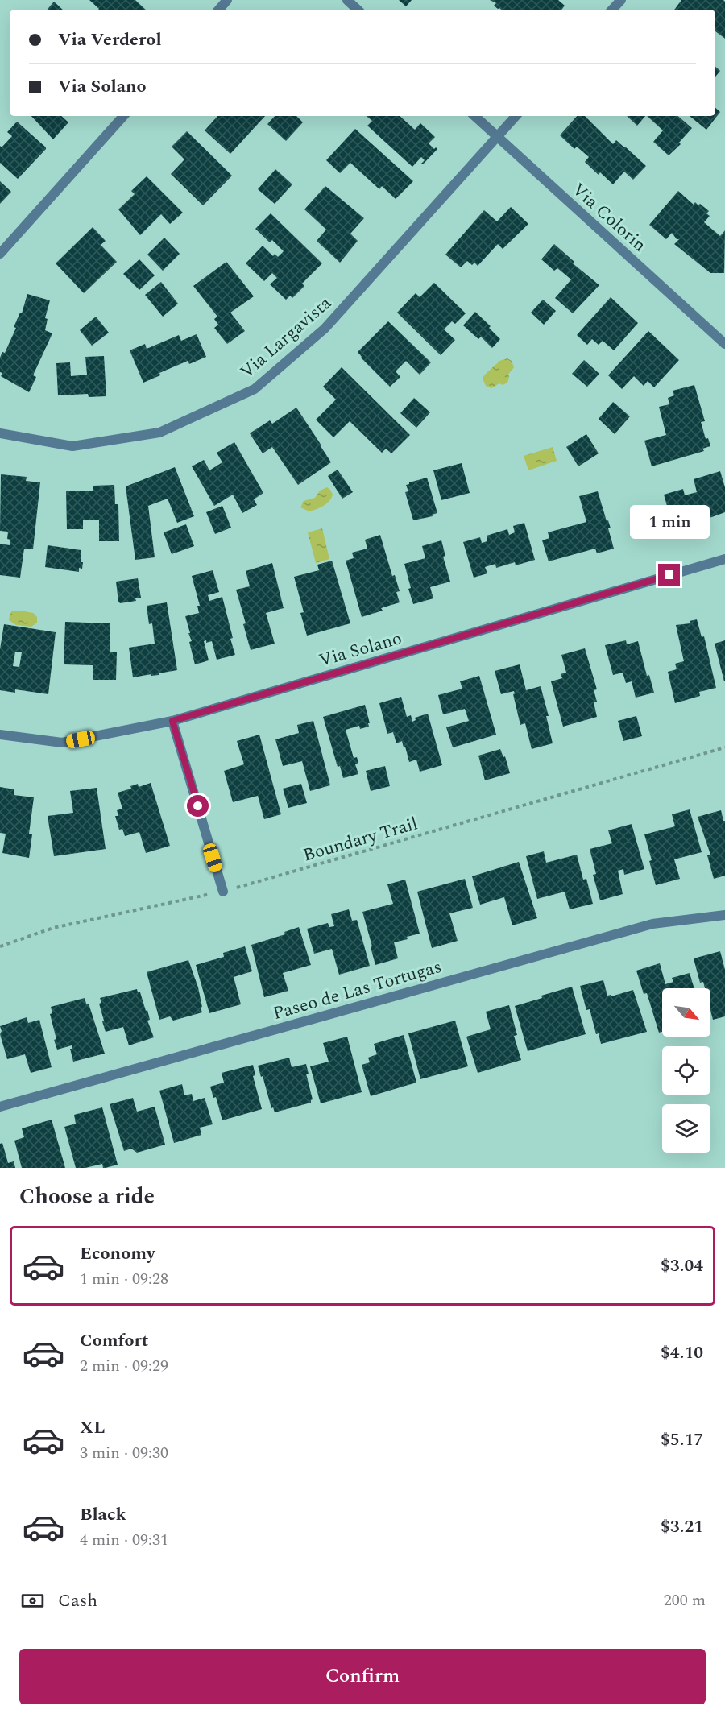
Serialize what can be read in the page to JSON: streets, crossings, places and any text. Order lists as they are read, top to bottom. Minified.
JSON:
{"streets":{"street":["Via Colorin","Via Largavista","Via Solano","Paseo de Las Tortugas"],"path":["Boundary Trail"]},"crossings":[["Via Colorin","Via Largavista"]],"north":"bottom right","page":{"banner":["Via Verderol","Via Solano"],"bubble":"1 min","heading":"Choose a ride","list":[{"name":"Economy","note":"1 min · 09:28","value":"$3.04"},{"name":"Comfort","note":"2 min · 09:29","value":"$4.10"},{"name":"XL","note":"3 min · 09:30","value":"$5.17"},{"name":"Black","note":"4 min · 09:31","value":"$3.21"}],"pay":["Cash","200 m"],"buttons":"Confirm"}}
